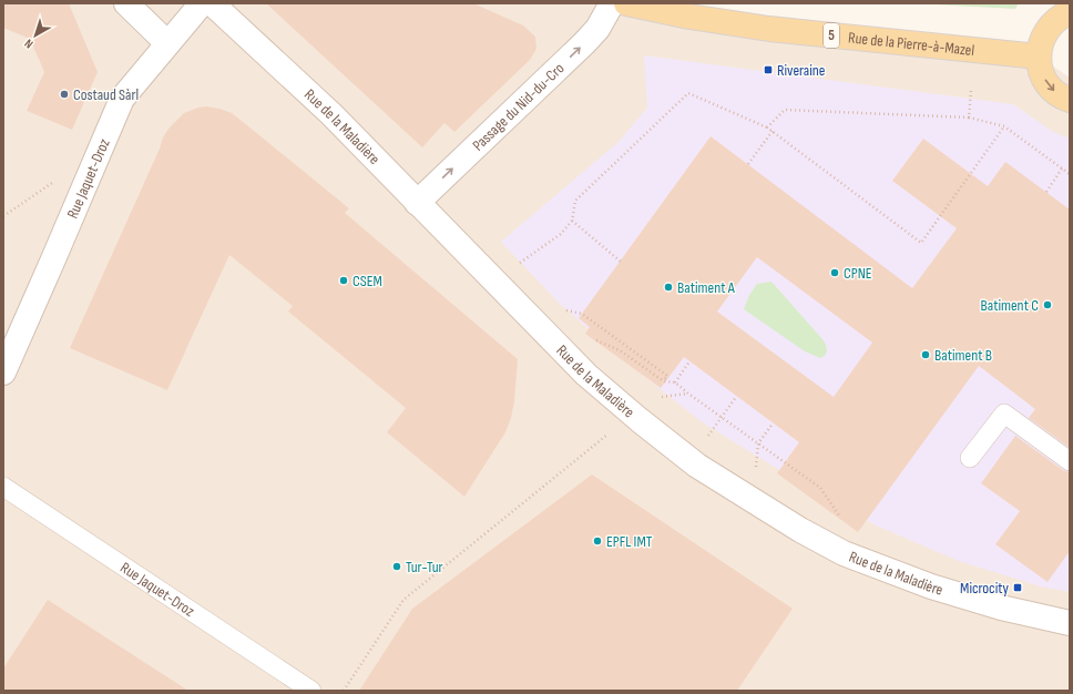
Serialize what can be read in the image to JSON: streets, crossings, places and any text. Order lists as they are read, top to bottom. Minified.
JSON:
{"streets":{"main road":["5","Rue de la Pierre-à-Mazel"],"street":["Passage du Nid-du-Cro","Rue de la Maladière","Rue Jaquet-Droz"]},"crossings":[["Passage du Nid-du-Cro","Rue de la Maladière"]],"one_way":["Passage du Nid-du-Cro"],"places":{"transit":["Riveraine","Microcity"],"other":["Costaud Sàrl","CPNE","CSEM","Batiment A","Batiment C","Batiment B","EPFL IMT","Tur-Tur"]},"north":"bottom left"}
